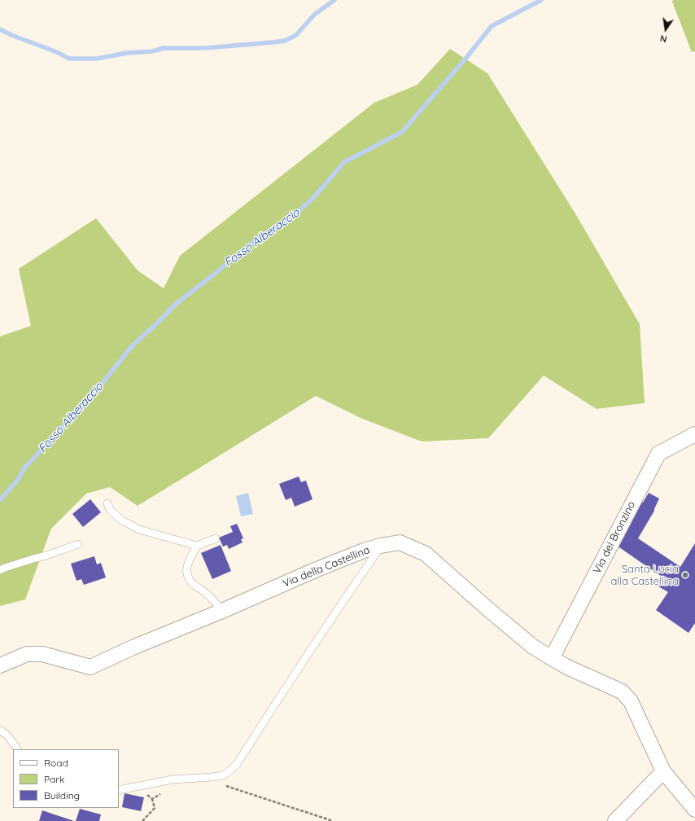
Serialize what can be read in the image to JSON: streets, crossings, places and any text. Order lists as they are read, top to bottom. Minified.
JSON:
{"streets":{"street":["Via del Bronzino","Via della Castellina"]},"crossings":[["Via del Bronzino","Via della Castellina"]],"water":["Fosso Alberaccio"],"places":["Santa Lucia alla Castellina"],"legend":["Road","Park","Building"],"north":"bottom"}
